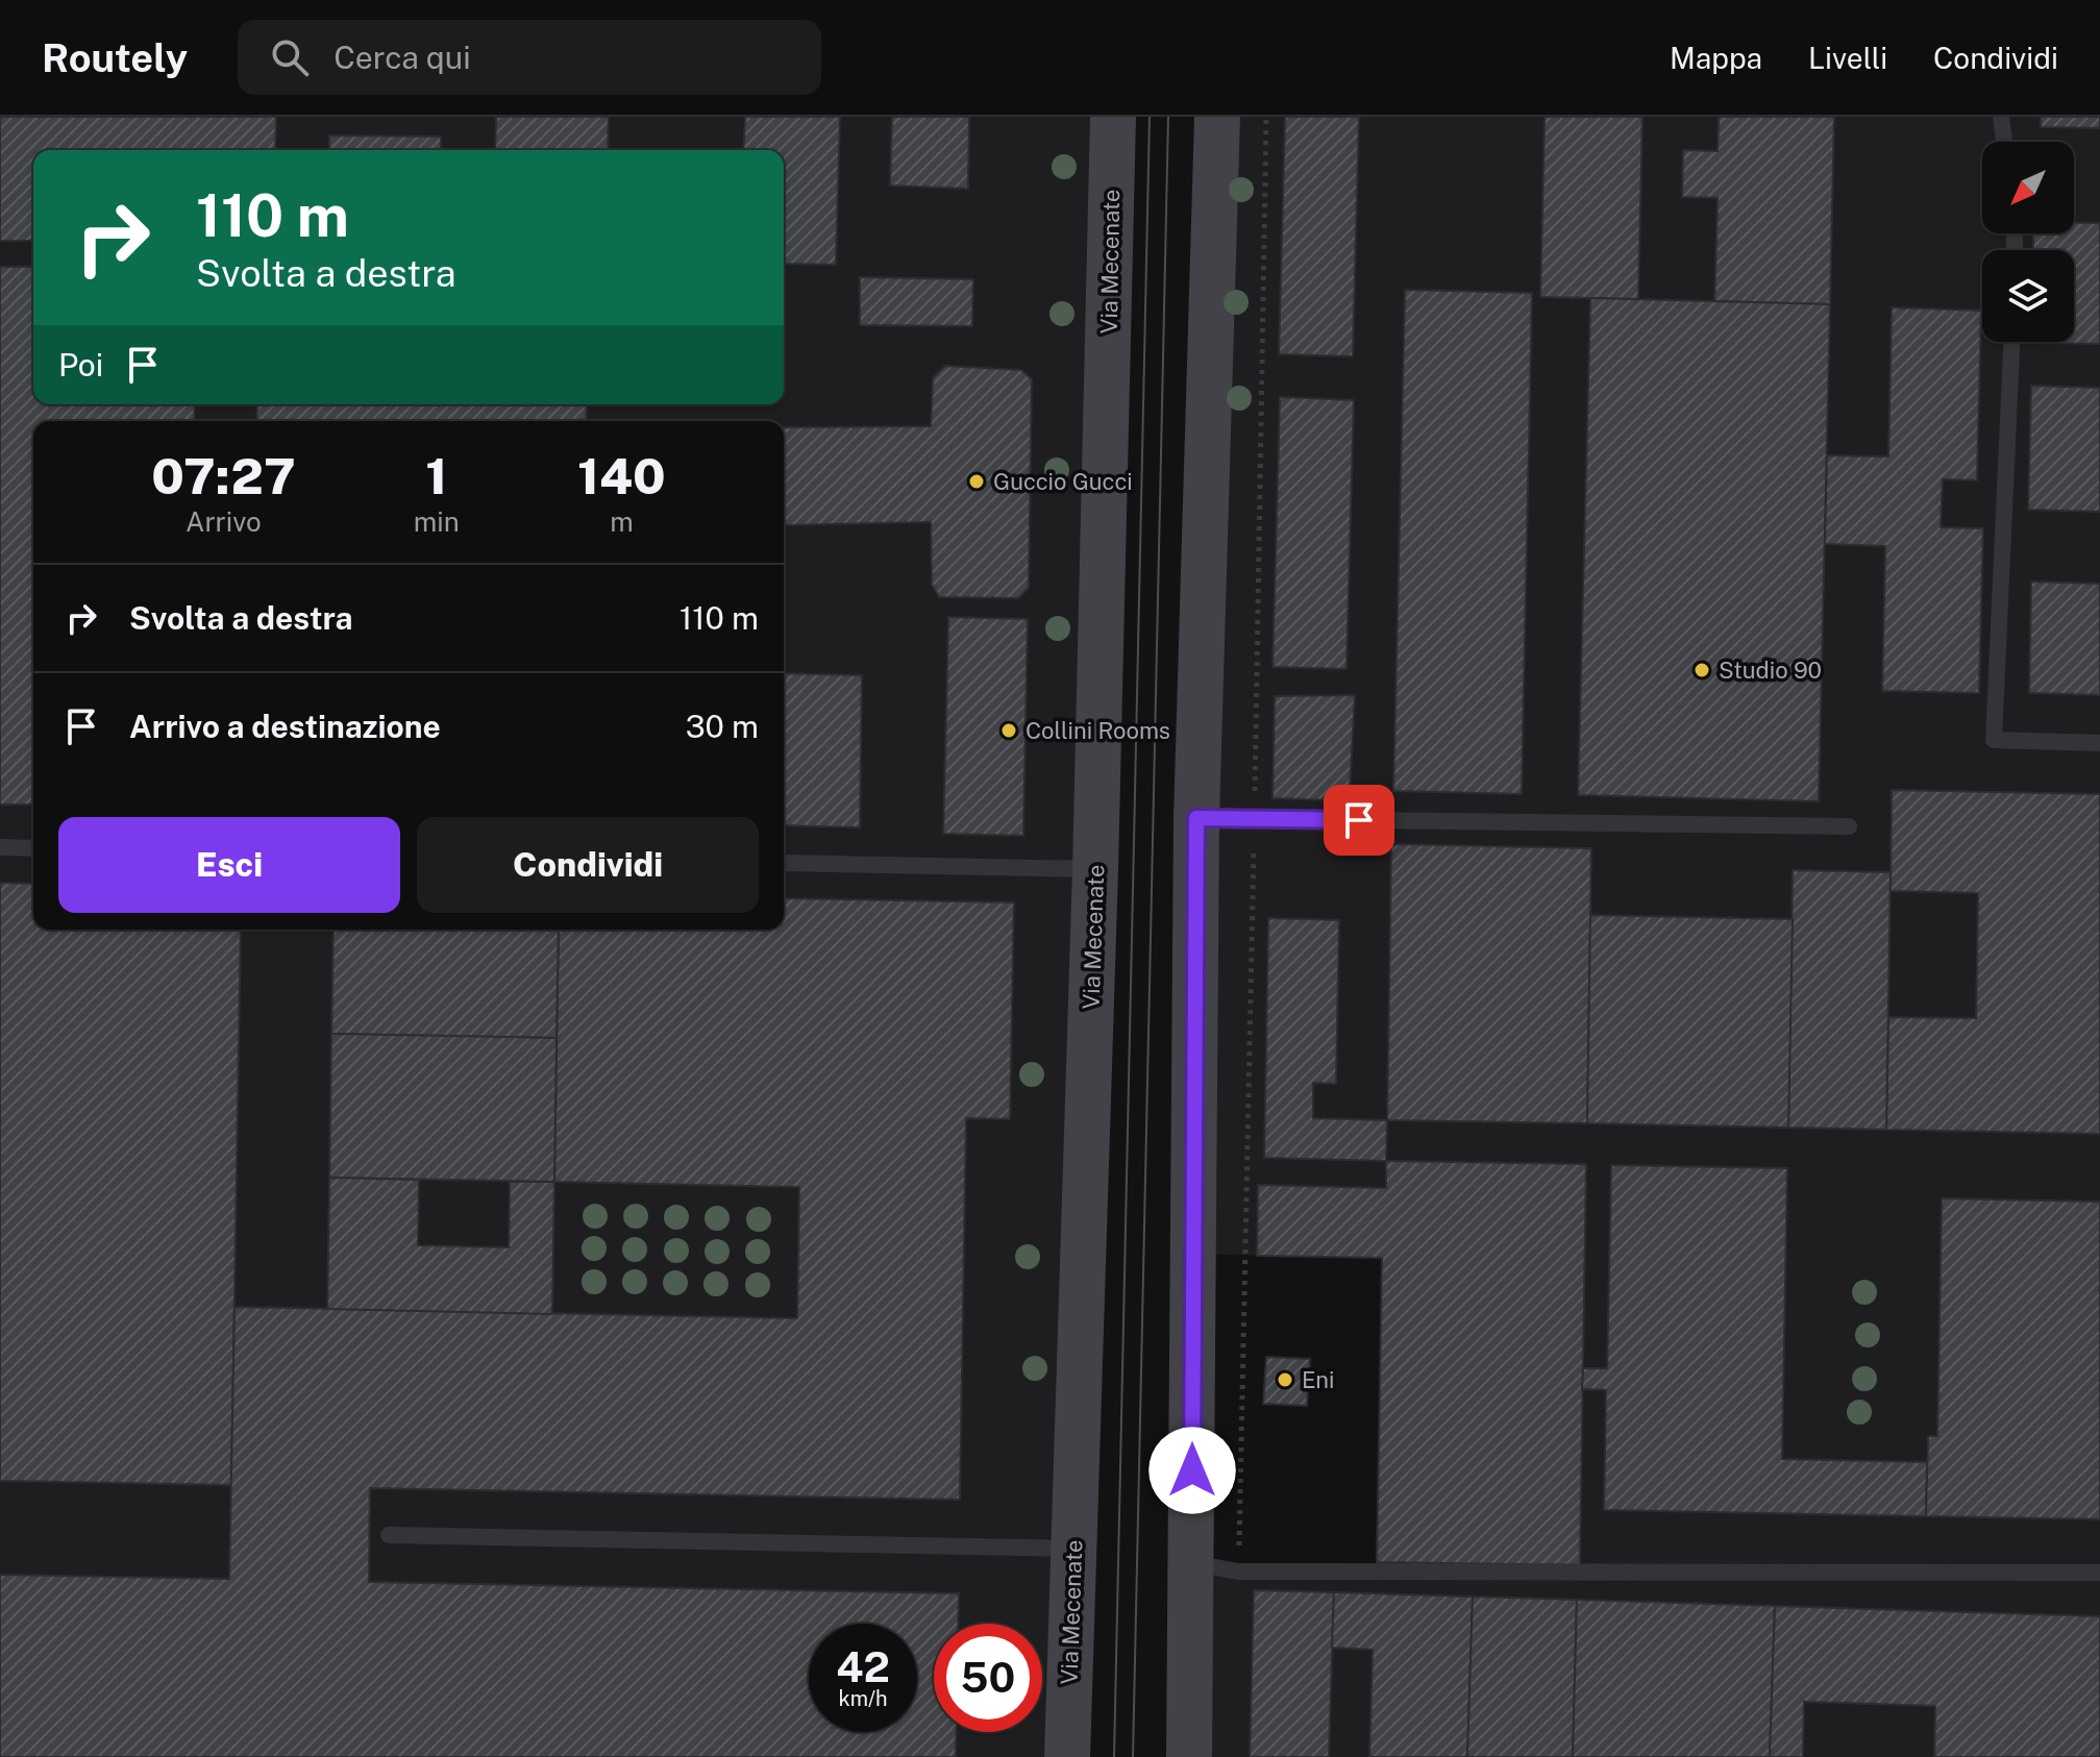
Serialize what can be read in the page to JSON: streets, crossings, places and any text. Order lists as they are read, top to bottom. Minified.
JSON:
{"streets":{"main road":["Via Mecenate"]},"places":["Guccio Gucci","Studio 90","Collini Rooms","Eni"],"north":"bottom left","page":{"header":"Routely","search":"Cerca qui","nav":["Mappa","Livelli","Condividi"],"turn":["110 m","Svolta a destra"],"then":"Poi","eta":["07:27","Arrivo","1","min","140","m"],"list":[{"name":"Svolta a destra","value":"110 m"},{"name":"Arrivo a destinazione","value":"30 m"}],"buttons":["Esci","Condividi"],"speed":"42 km/h","limit":"50"}}
